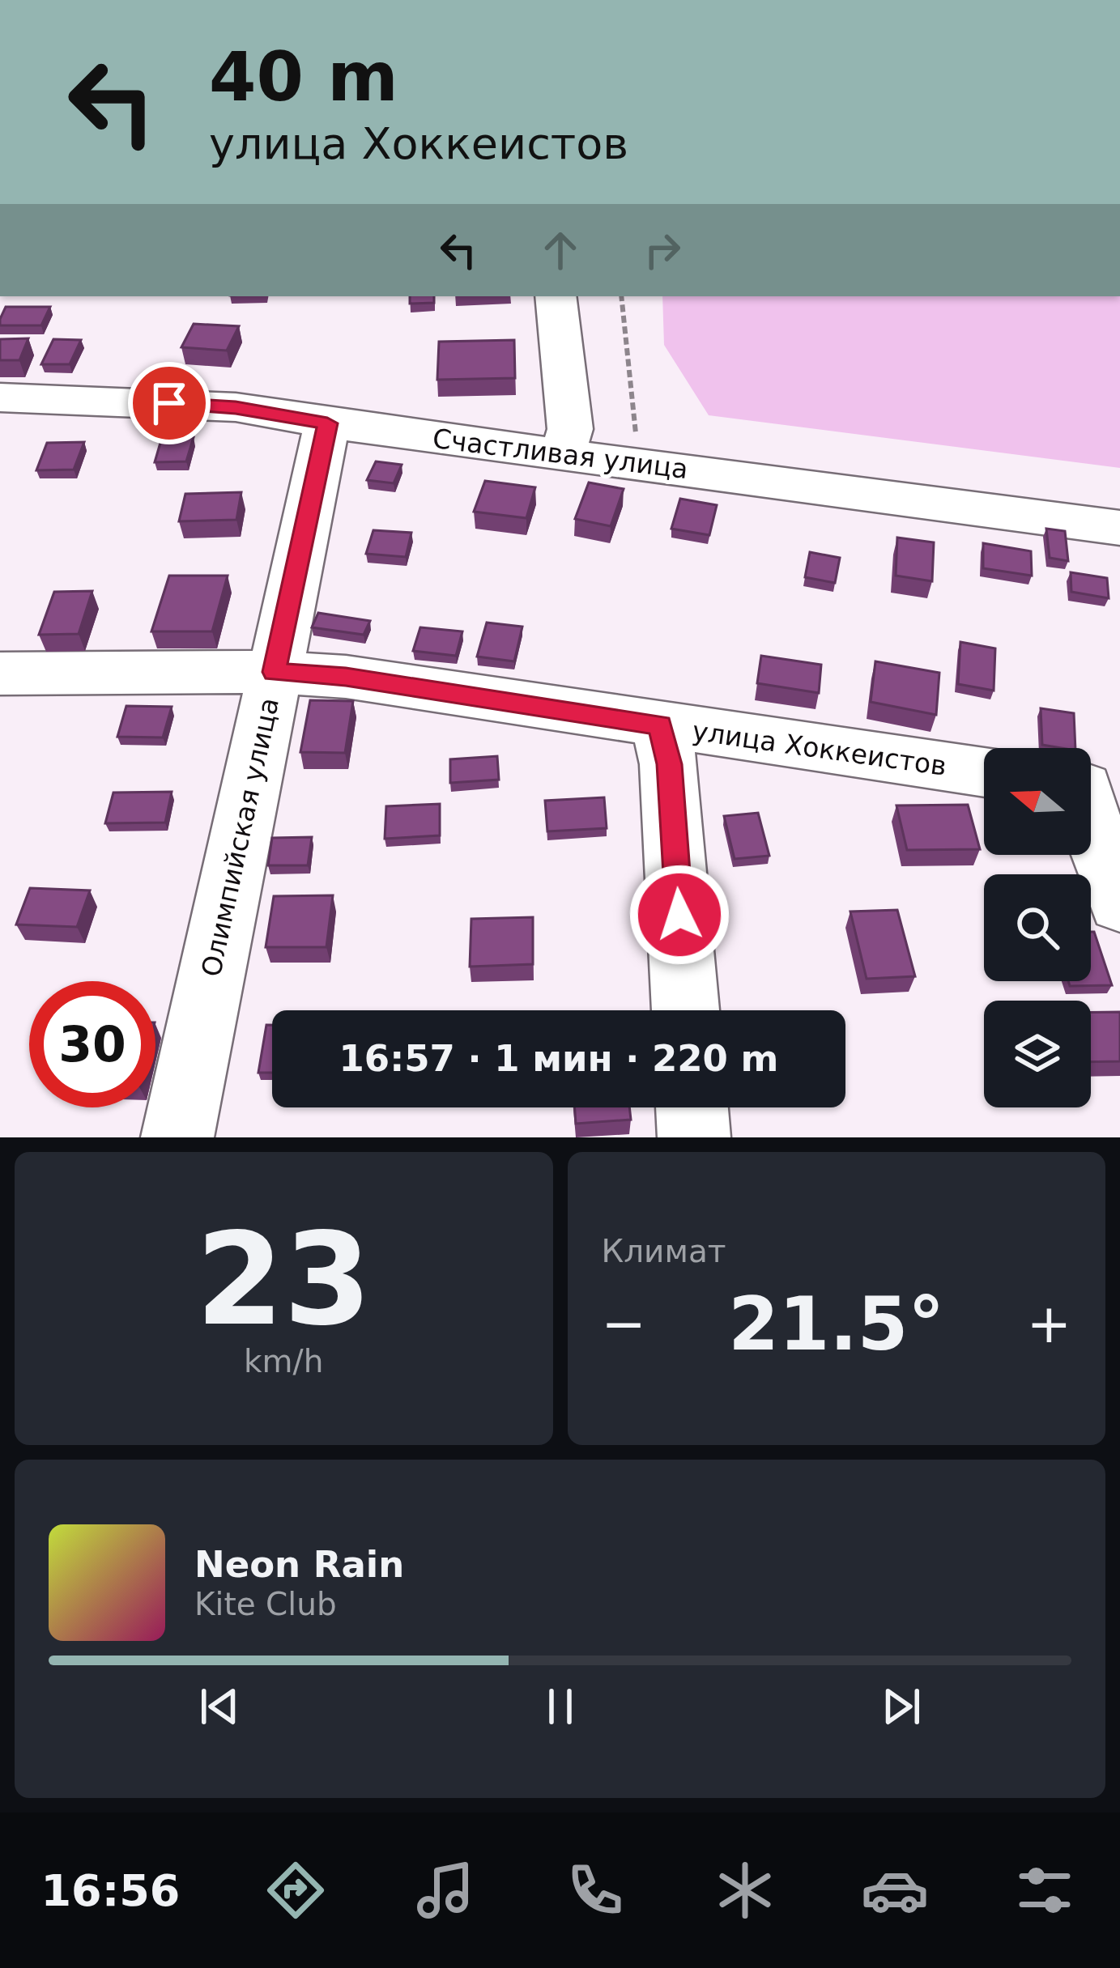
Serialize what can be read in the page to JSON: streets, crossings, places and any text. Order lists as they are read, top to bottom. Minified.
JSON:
{"streets":{"street":["Счастливая улица","улица Хоккеистов","Олимпийская улица"]},"crossings":[["Счастливая улица","Олимпийская улица"],["улица Хоккеистов","Олимпийская улица"]],"north":"left","page":{"turn":["40 m","улица Хоккеистов"],"limit":"30","trip":"16:57 · 1 мин · 220 m","tile":[["23","km/h"],"Климат"],"heat":["−","21.5°","+"],"song":["Neon Rain","Kite Club"],"tabs":"16:56"}}
